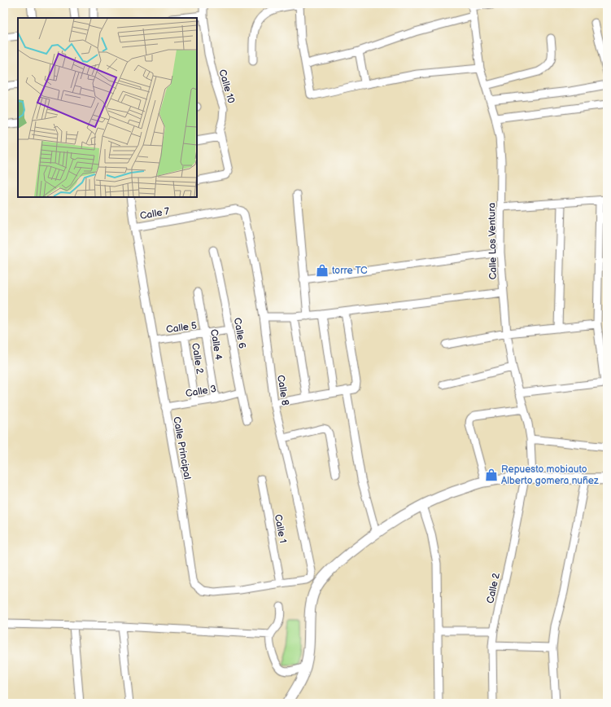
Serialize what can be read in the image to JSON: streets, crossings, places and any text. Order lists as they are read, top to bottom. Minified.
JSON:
{"streets":{"street":["Calle 10","Calle 7","Calle Los Ventura","Calle 5","Calle 6","Calle 4","Calle 2","Calle 8","Calle 3","Calle Principal","Calle 1"]},"crossings":[["Calle 7","Calle 8"],["Calle 7","Calle Principal"],["Calle Los Ventura","Calle 2"],["Calle 5","Calle 6"],["Calle 5","Calle 4"],["Calle 5","Calle 2"],["Calle 5","Calle Principal"],["Calle 6","Calle 3"],["Calle 4","Calle 3"],["Calle 2","Calle 3"],["Calle 8","Calle Principal"],["Calle 3","Calle Principal"],["Calle Principal","Calle 1"]],"places":{"shop":["torre TC","Repuesto mobiauto Alberto gomera nuñez"]}}
